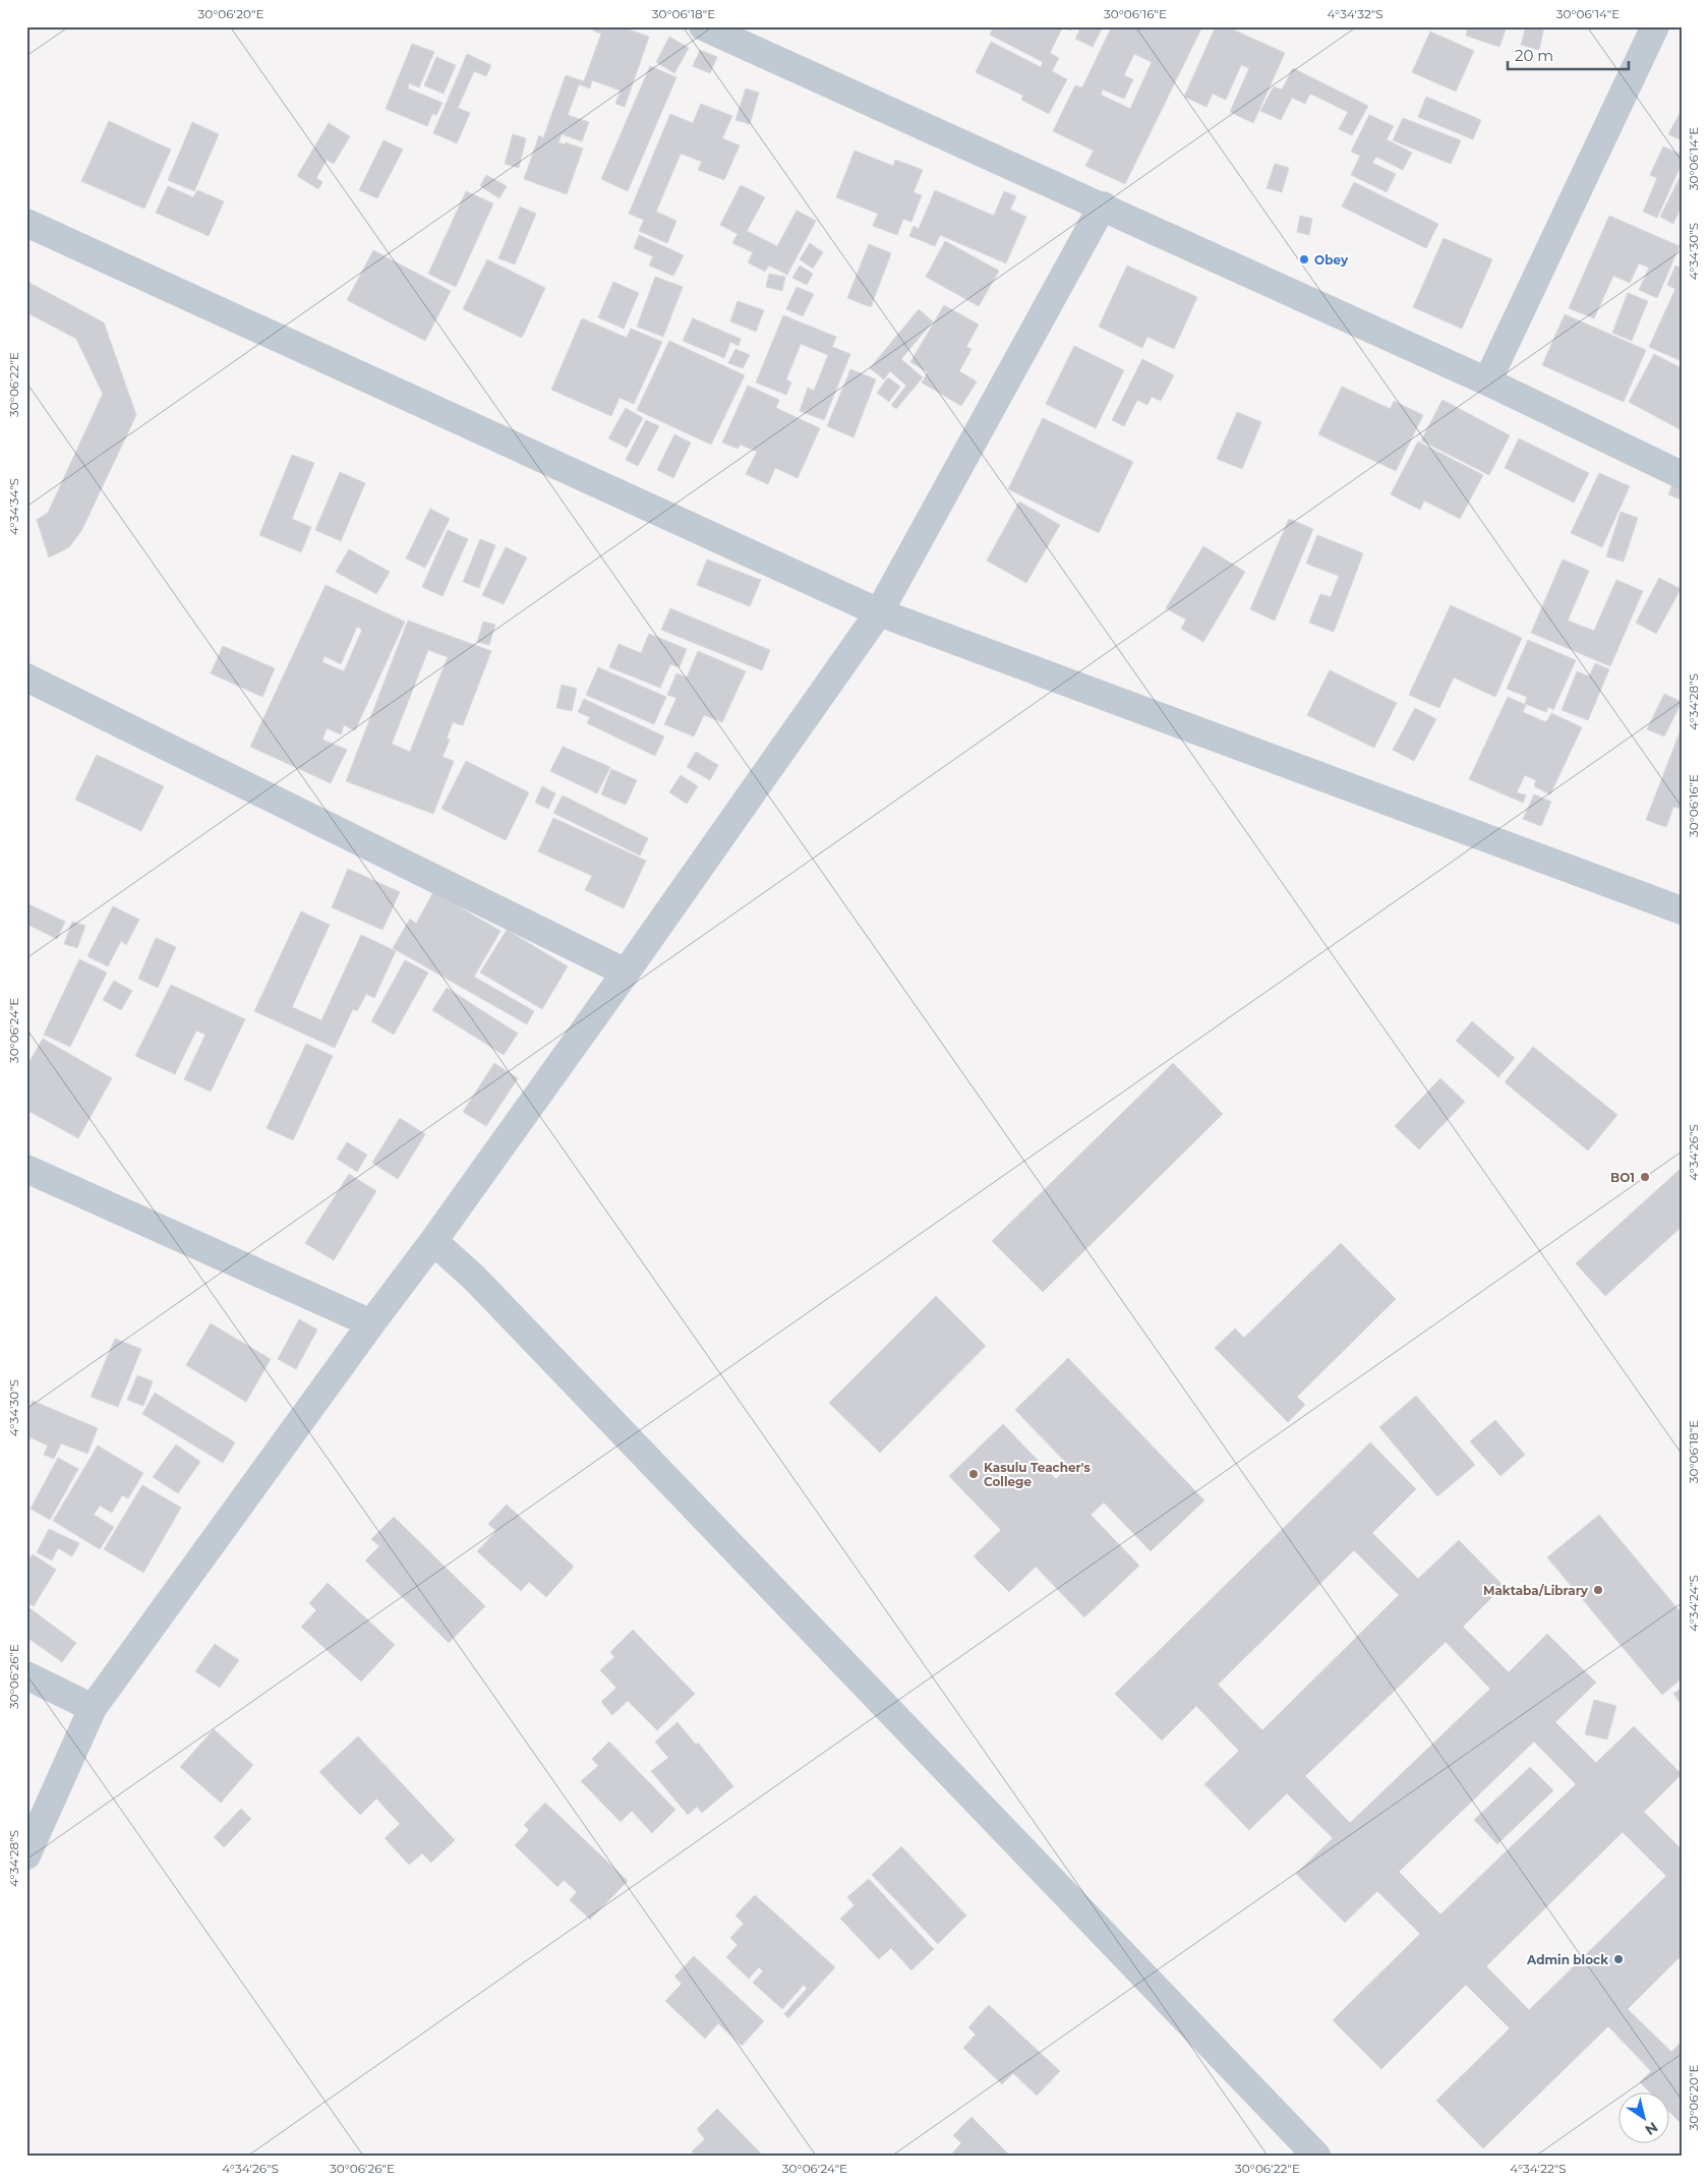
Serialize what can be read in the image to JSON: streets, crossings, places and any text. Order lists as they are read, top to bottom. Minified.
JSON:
{"places":["Obey","BO1","Kasulu Teacher's College","Maktaba/Library","Admin block"],"scale_bar":"20 m","north":"bottom right","coordinates":["30°06'20\"E","30°06'18\"E","30°06'16\"E","4°34'32\"S","30°06'14\"E","4°34'30\"S","30°06'22\"E","4°34'34\"S","4°34'28\"S","30°06'24\"E","4°34'26\"S","4°34'24\"S","30°06'26\"E","4°34'22\"S"]}
